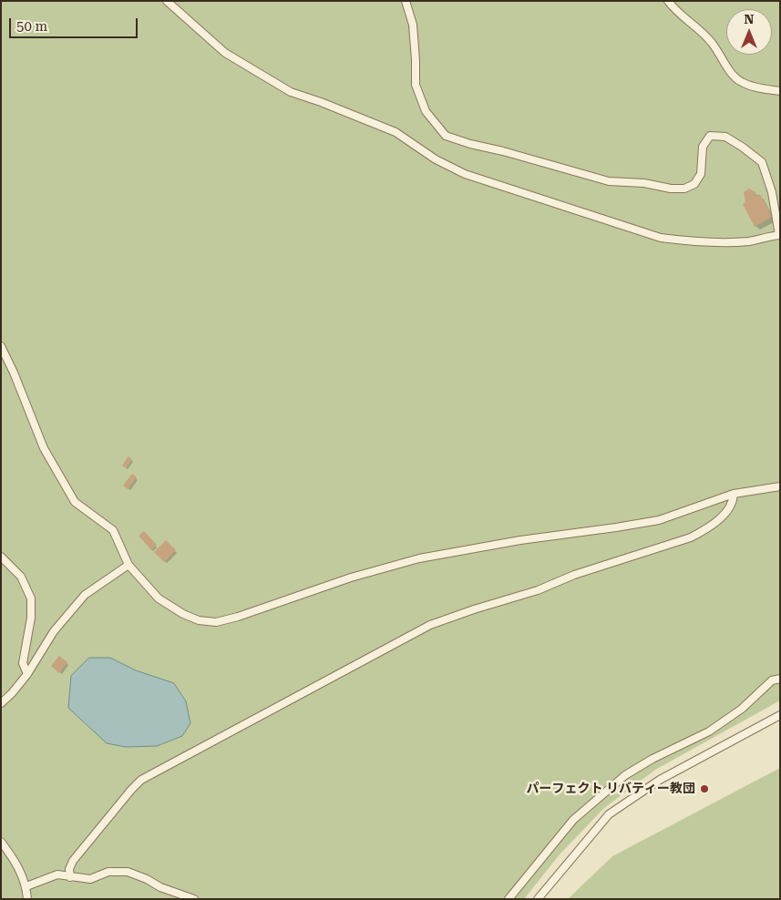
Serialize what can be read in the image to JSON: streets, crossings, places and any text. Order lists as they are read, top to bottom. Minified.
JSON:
{"places":["パーフェクト リバティー教団"],"scale_bar":"50 m","north":"top"}
